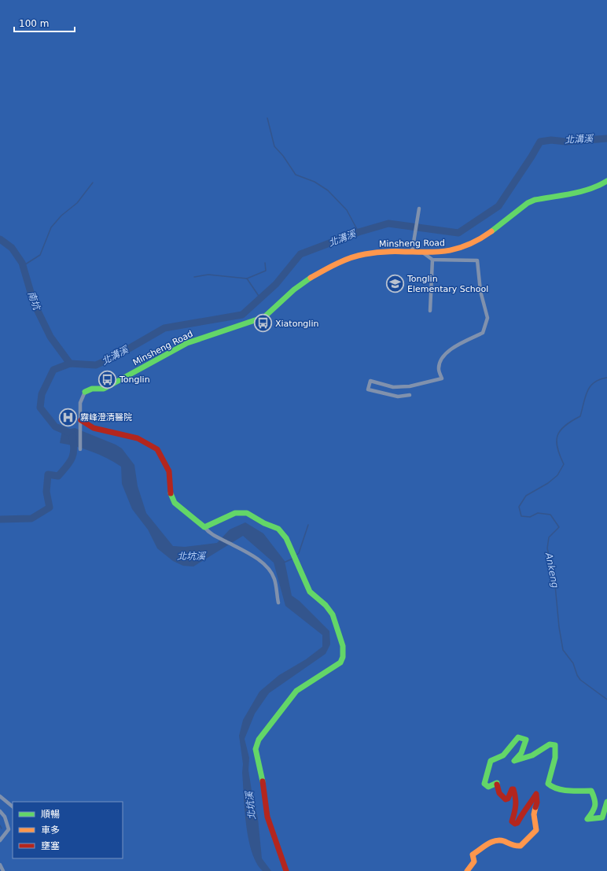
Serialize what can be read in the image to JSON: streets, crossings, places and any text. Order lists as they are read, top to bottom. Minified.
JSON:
{"streets":{"street":["Minsheng Road"]},"water":["北溝溪","南坑","北坑溪","Ankeng"],"places":{"school or university":["Tonglin Elementary School"],"bus stop":["Xiatonglin","Tonglin"],"hospital":["霧峰澄清醫院"]},"legend":["順暢","車多","壅塞"],"scale_bar":"100 m"}
